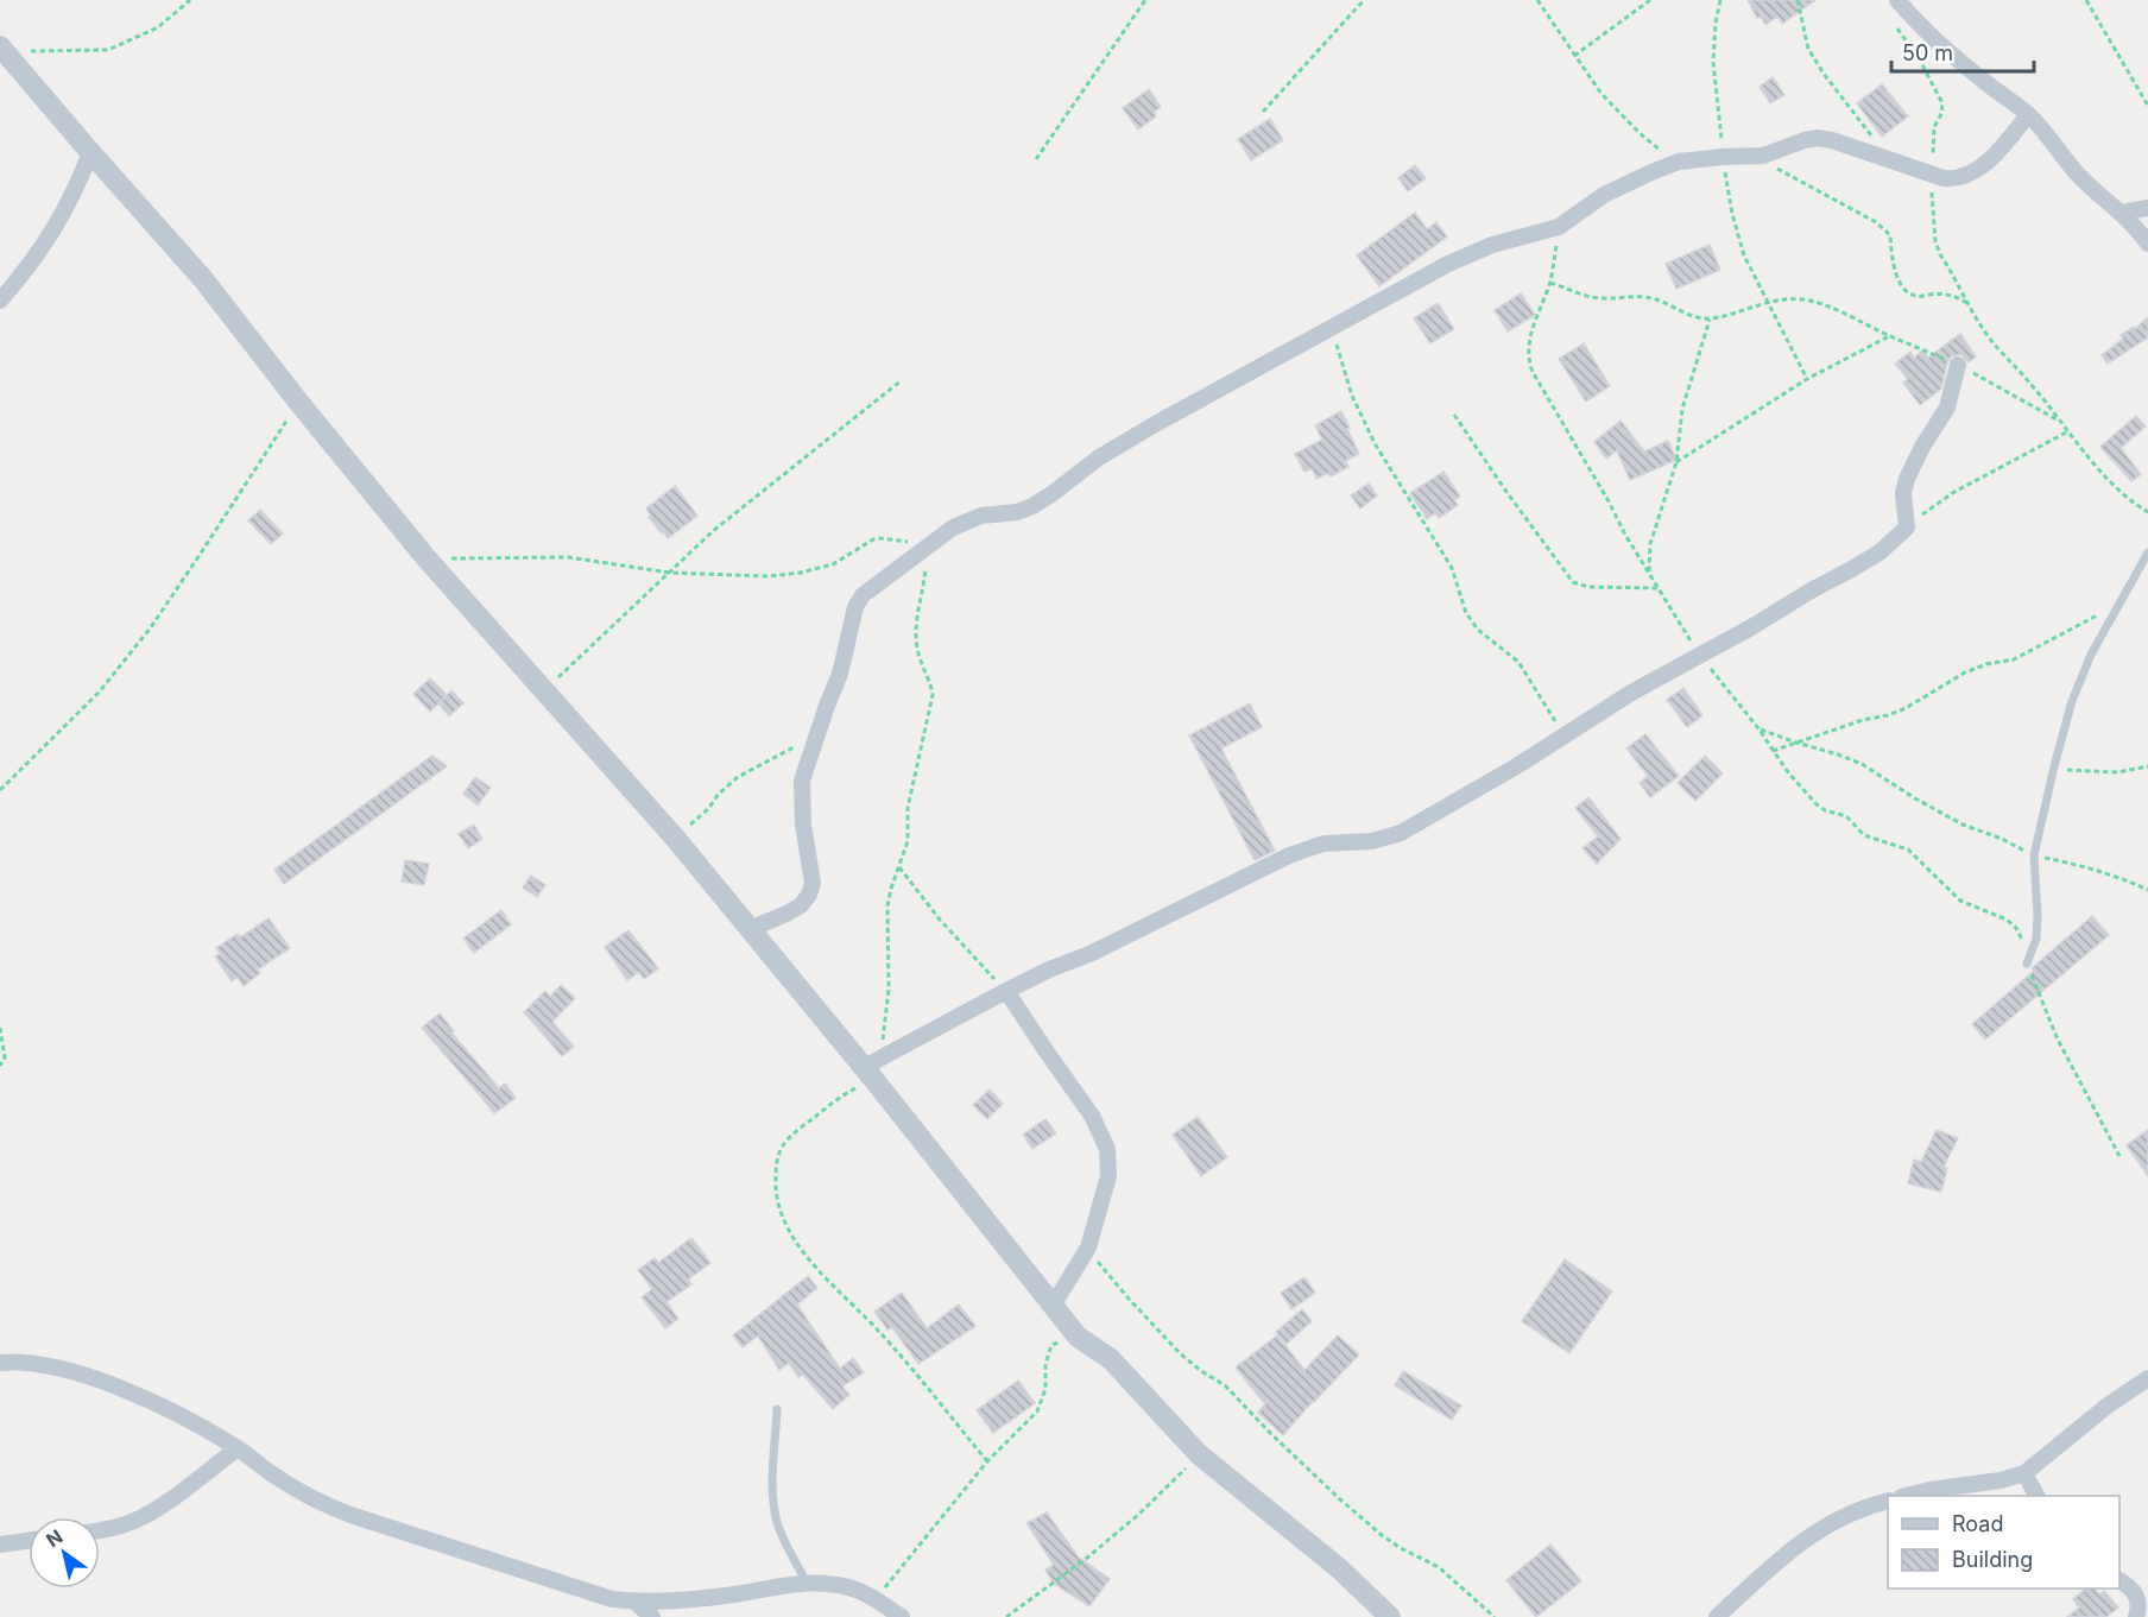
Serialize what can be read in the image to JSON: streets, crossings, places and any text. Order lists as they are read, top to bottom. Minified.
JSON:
{"legend":["Road","Building"],"scale_bar":"50 m","north":"top left"}
